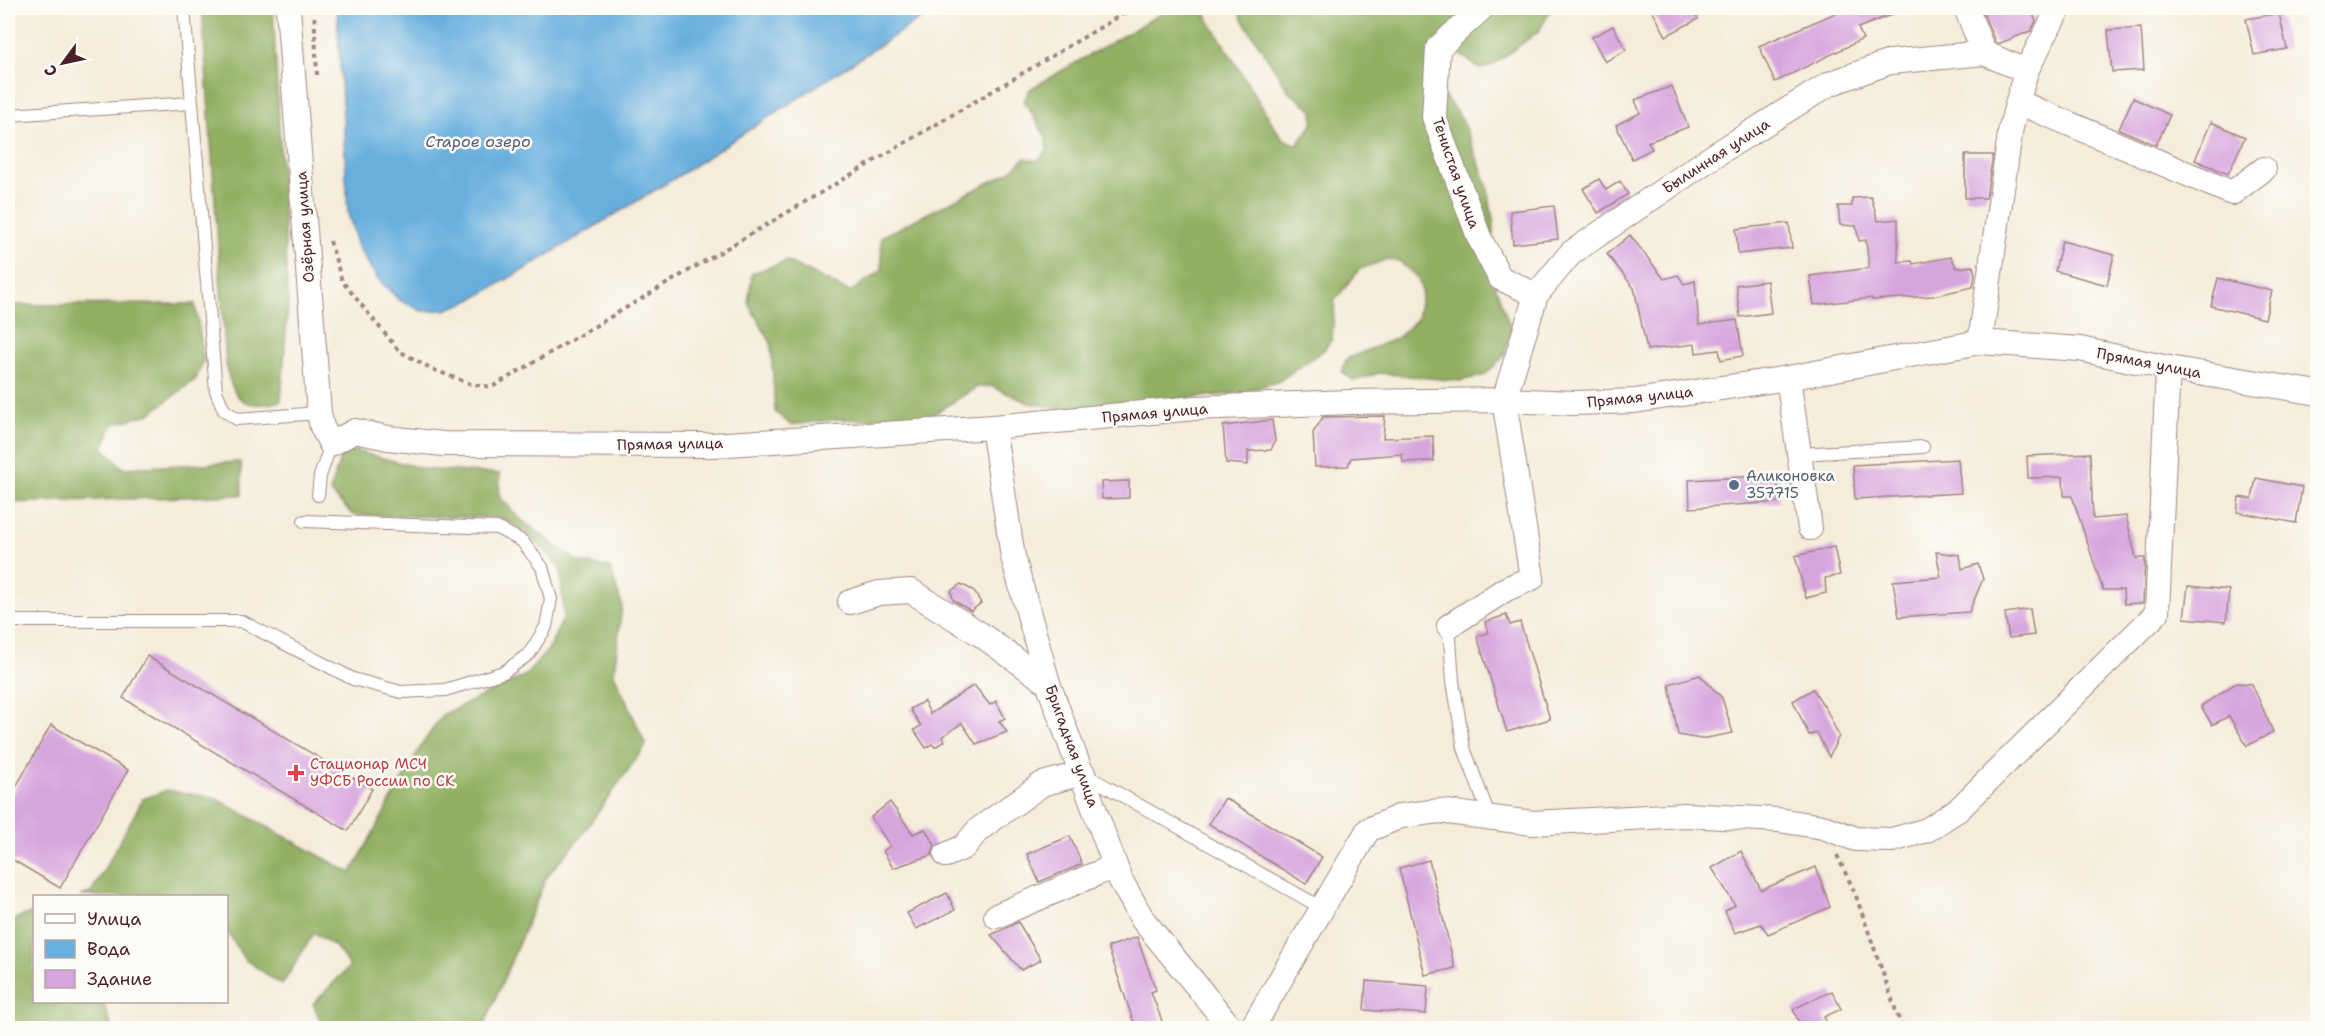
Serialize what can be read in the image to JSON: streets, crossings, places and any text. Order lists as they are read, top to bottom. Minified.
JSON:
{"streets":{"street":["Былинная улица","Тенистая улица","Озёрная улица","Прямая улица","Бригадная улица"]},"crossings":[["Былинная улица","Тенистая улица"],["Былинная улица","Прямая улица"],["Озёрная улица","Прямая улица"],["Прямая улица","Бригадная улица"]],"water":["Старое озеро"],"places":{"other":["Аликоновка 357715"],"health":["Стационар МСЧ УФСБ России по СК"]},"legend":["Улица","Вода","Здание"],"north":"bottom left"}
